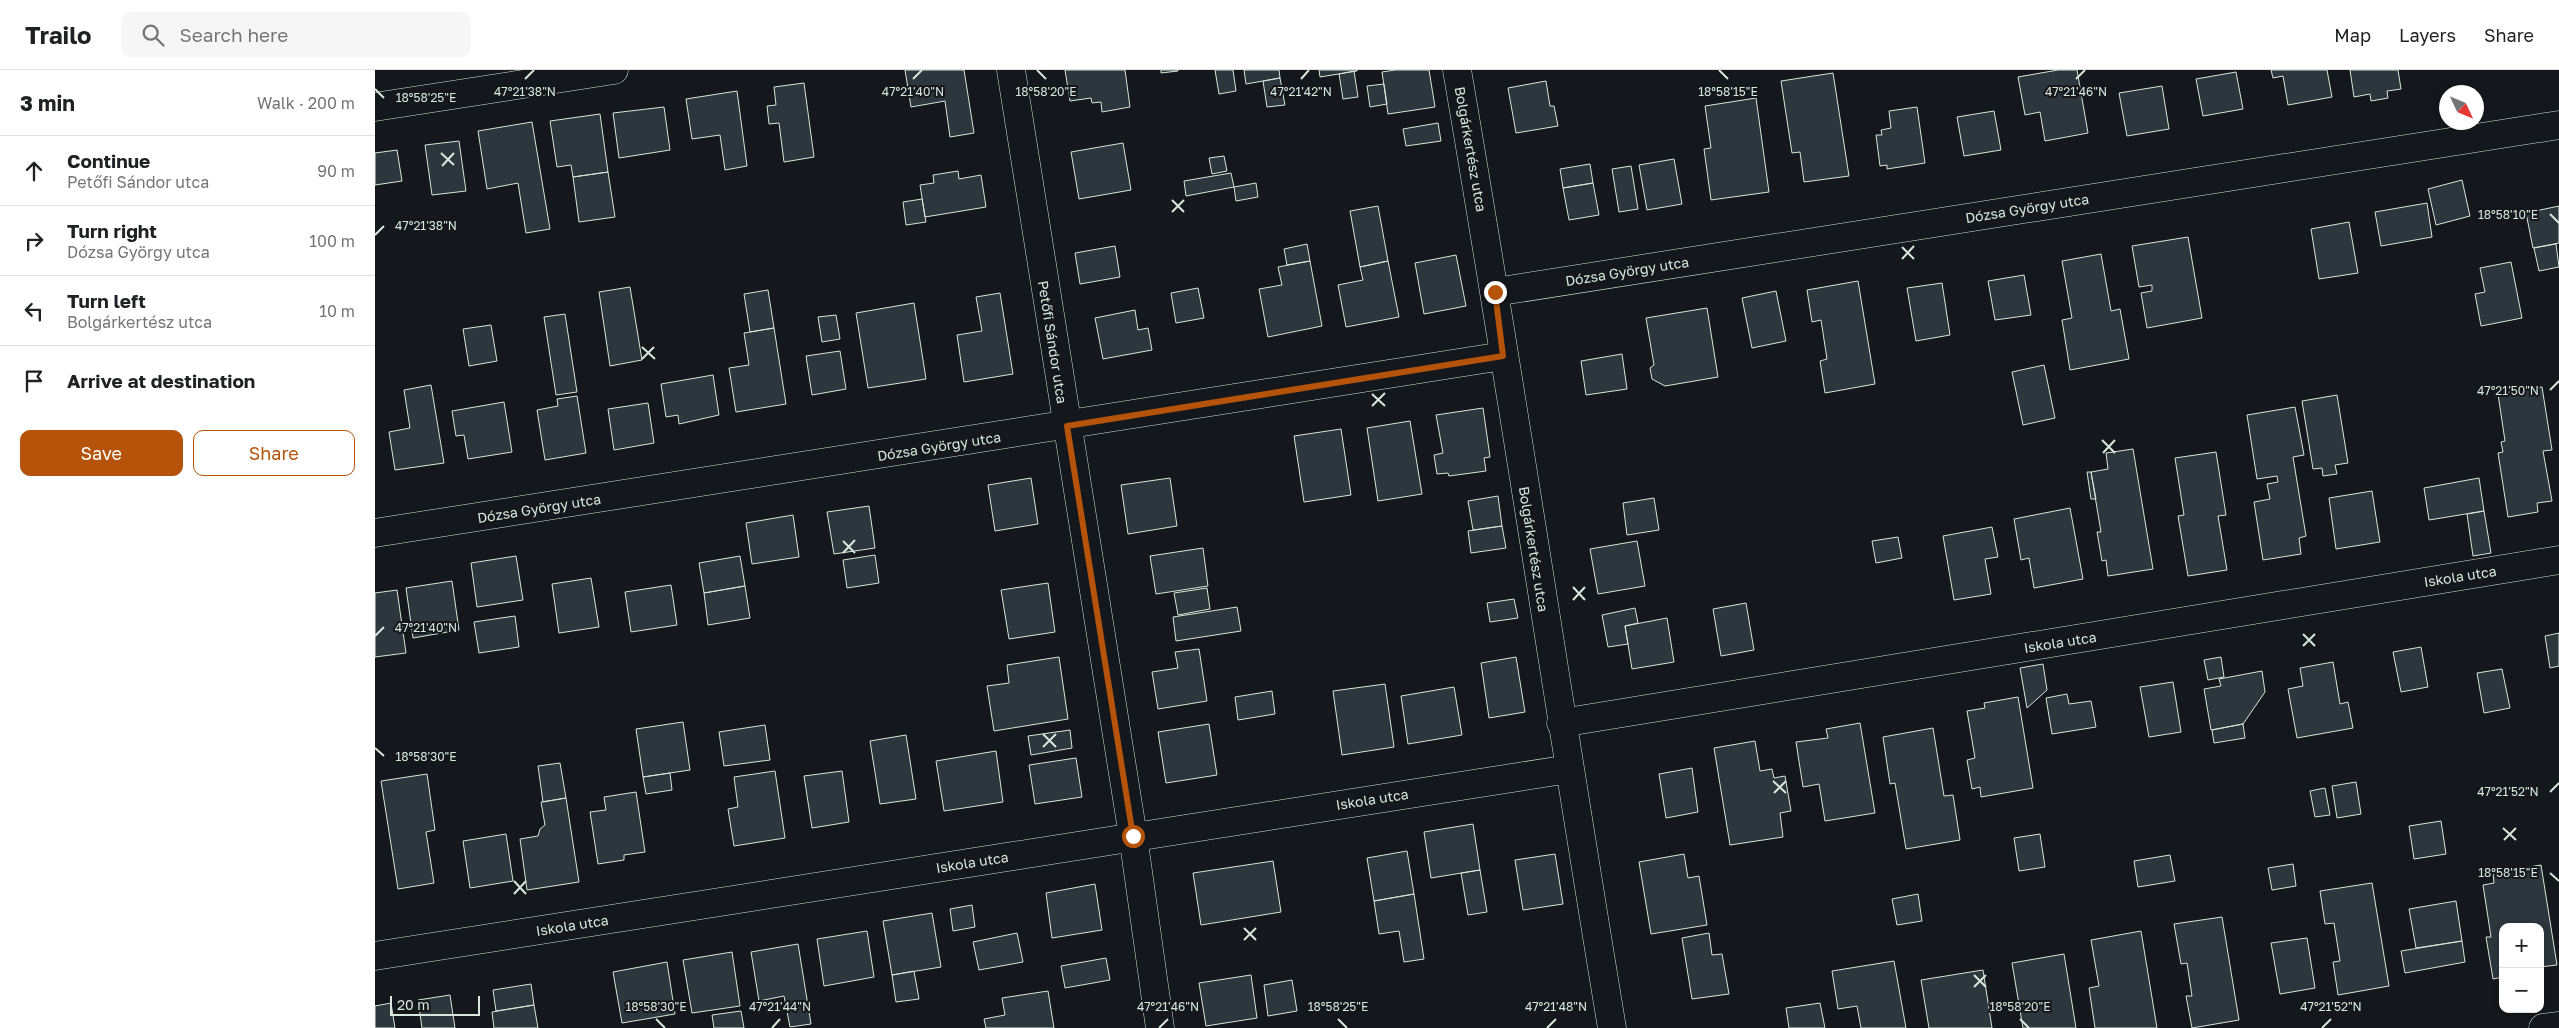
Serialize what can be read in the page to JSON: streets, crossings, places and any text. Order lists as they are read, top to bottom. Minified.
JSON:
{"streets":{"street":["Bolgárkertész utca","Dózsa György utca","Petőfi Sándor utca","Iskola utca"]},"crossings":[["Bolgárkertész utca","Dózsa György utca"],["Bolgárkertész utca","Iskola utca"],["Dózsa György utca","Petőfi Sándor utca"],["Petőfi Sándor utca","Iskola utca"]],"scale_bar":"20 m","north":"bottom right","page":{"header":"Trailo","search":"Search here","nav":["Map","Layers","Share"],"heading":["3 min","Walk · 200 m"],"list":[["Continue","Petőfi Sándor utca","90 m"],["Turn right","Dózsa György utca","100 m"],["Turn left","Bolgárkertész utca","10 m"],"Arrive at destination"],"buttons":["Save","Share"],"map_buttons":["+","−"],"scale":"20 m"},"coordinates":["18°58'20\"E","18°58'15\"E","47°21'40\"N","47°21'46\"N","47°21'38\"N","47°21'42\"N","18°58'25\"E","18°58'10\"E","47°21'50\"N","18°58'30\"E","47°21'52\"N","47°21'44\"N","47°21'48\"N"]}
